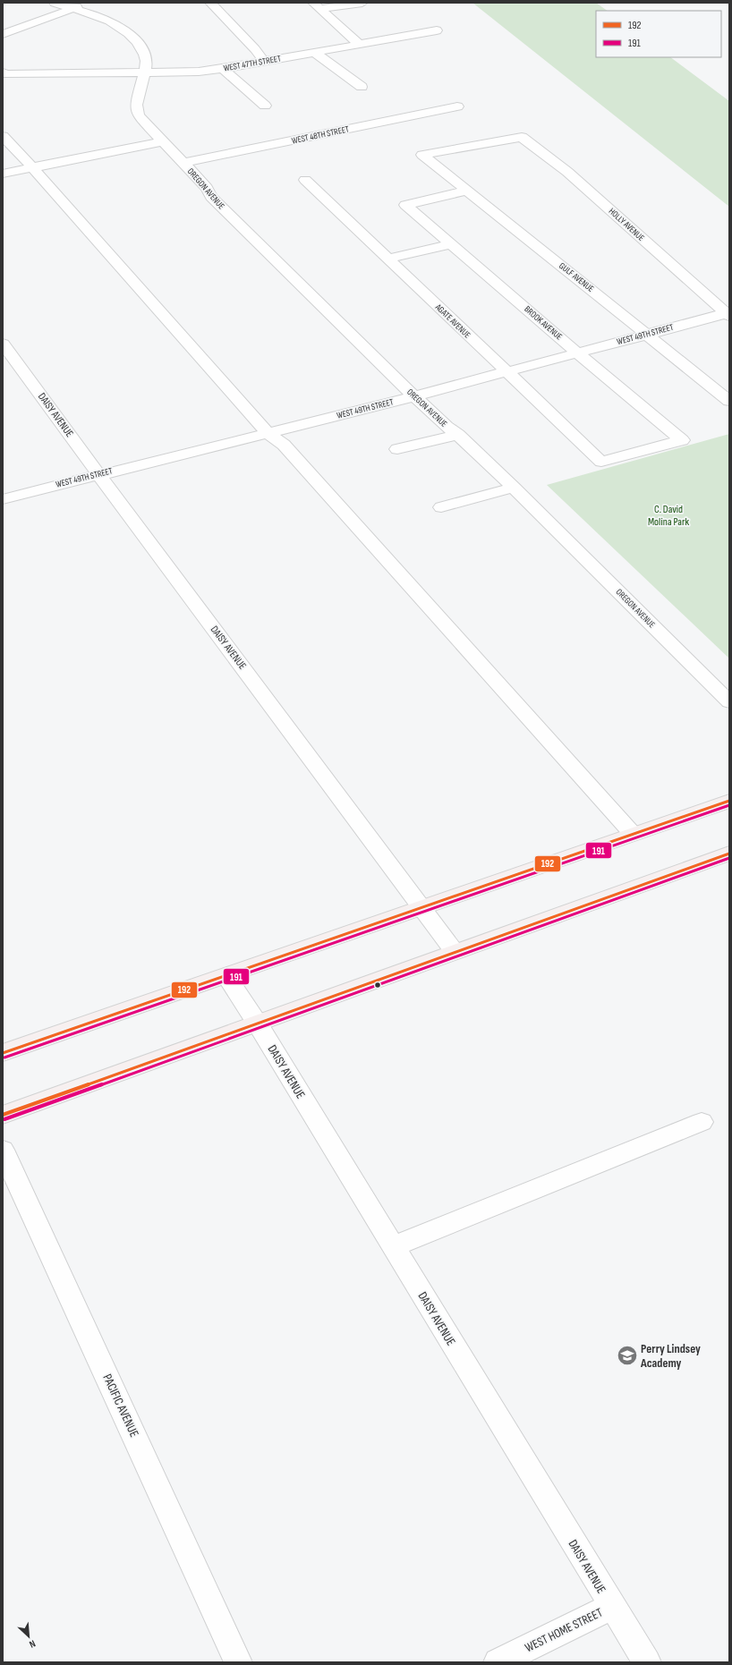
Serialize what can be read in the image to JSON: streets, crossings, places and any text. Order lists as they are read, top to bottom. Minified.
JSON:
{"streets":{"street":["WEST 47TH STREET","WEST 48TH STREET","OREGON AVENUE","HOLLY AVENUE","GULF AVENUE","AGATE AVENUE","BROOK AVENUE","WEST 49TH STREET","DAISY AVENUE","PACIFIC AVENUE","WEST HOME STREET"]},"crossings":[["WEST 47TH STREET","OREGON AVENUE"],["WEST 48TH STREET","OREGON AVENUE"],["OREGON AVENUE","WEST 49TH STREET"],["HOLLY AVENUE","GULF AVENUE"],["HOLLY AVENUE","WEST 49TH STREET"],["GULF AVENUE","BROOK AVENUE"],["GULF AVENUE","WEST 49TH STREET"],["AGATE AVENUE","BROOK AVENUE"],["AGATE AVENUE","WEST 49TH STREET"],["BROOK AVENUE","WEST 49TH STREET"],["WEST 49TH STREET","DAISY AVENUE"],["DAISY AVENUE","WEST HOME STREET"]],"parks":["C. David Molina Park"],"places":{"school or university":["Perry Lindsey Academy"]},"lines":["transit line 192","transit line 191"],"legend":["192","191"],"north":"bottom right"}
